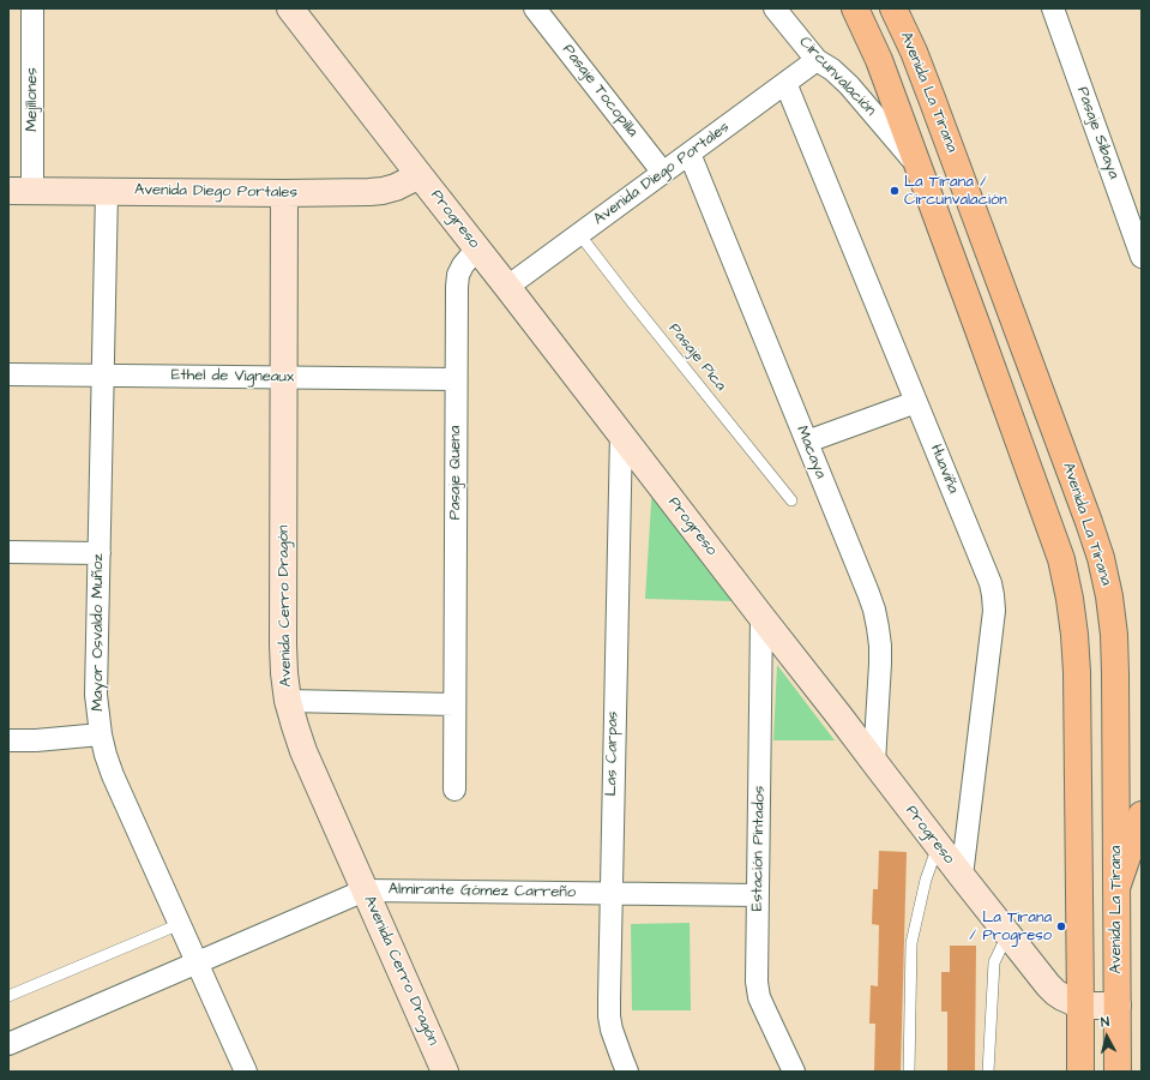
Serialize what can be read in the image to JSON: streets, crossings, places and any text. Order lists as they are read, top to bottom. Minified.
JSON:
{"streets":{"main road":["Avenida La Tirana"],"street":["Circunvalación","Pasaje Tocopilla","Mejillones","Pasaje Sibaya","Avenida Diego Portales","Progreso","Ethel de Vigneaux","Macaya","Huaviña","Pasaje Quena","Avenida Cerro Dragón","Mayor Osvaldo Muñoz","Las Carpas","Estación Pintados","Almirante Gómez Carreño"],"lane":["Pasaje Pica"]},"crossings":[["Circunvalación","Avenida Diego Portales"],["Pasaje Tocopilla","Avenida Diego Portales"],["Avenida La Tirana","Progreso"],["Mejillones","Avenida Diego Portales"],["Avenida Diego Portales","Progreso"],["Avenida Diego Portales","Pasaje Pica"],["Avenida Diego Portales","Macaya"],["Avenida Diego Portales","Huaviña"],["Avenida Diego Portales","Avenida Cerro Dragón"],["Avenida Diego Portales","Mayor Osvaldo Muñoz"],["Progreso","Macaya"],["Progreso","Huaviña"],["Progreso","Pasaje Quena"],["Progreso","Las Carpas"],["Progreso","Estación Pintados"],["Ethel de Vigneaux","Pasaje Quena"],["Ethel de Vigneaux","Avenida Cerro Dragón"],["Ethel de Vigneaux","Mayor Osvaldo Muñoz"],["Avenida Cerro Dragón","Almirante Gómez Carreño"],["Mayor Osvaldo Muñoz","Almirante Gómez Carreño"],["Las Carpas","Almirante Gómez Carreño"],["Estación Pintados","Almirante Gómez Carreño"]],"places":["La Tirana / Circunvalación","La Tirana / Progreso"],"north":"top"}
